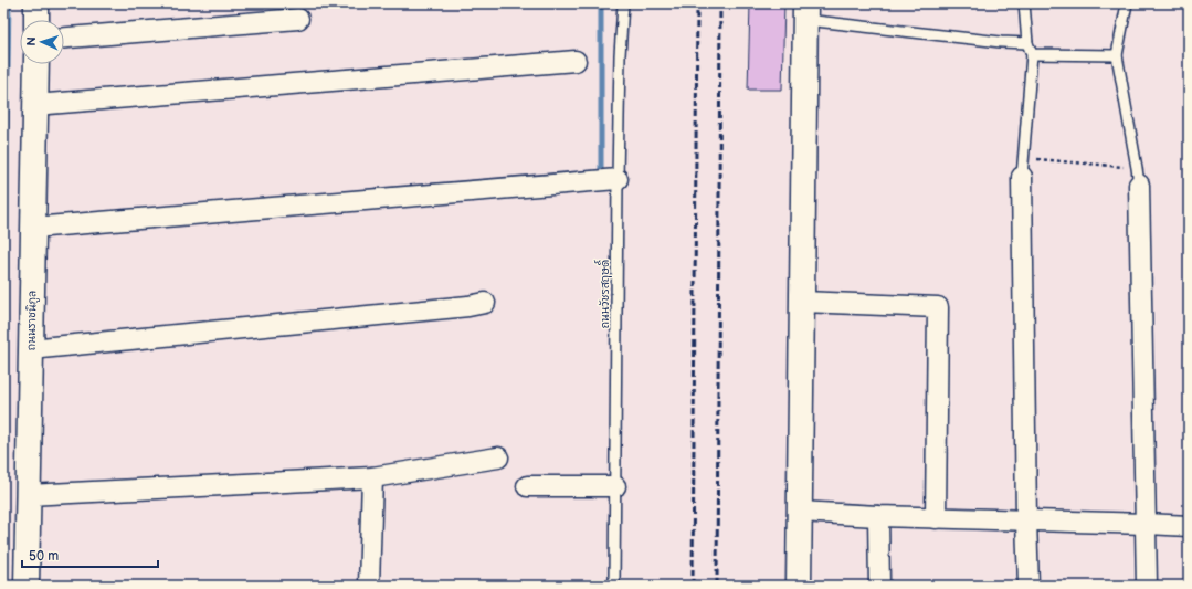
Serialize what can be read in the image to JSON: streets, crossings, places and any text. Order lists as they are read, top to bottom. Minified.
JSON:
{"streets":{"street":["ถนนราชนิกูล"],"lane":["ถนนวัชรสฤษดิ์"]},"scale_bar":"50 m","north":"left"}
